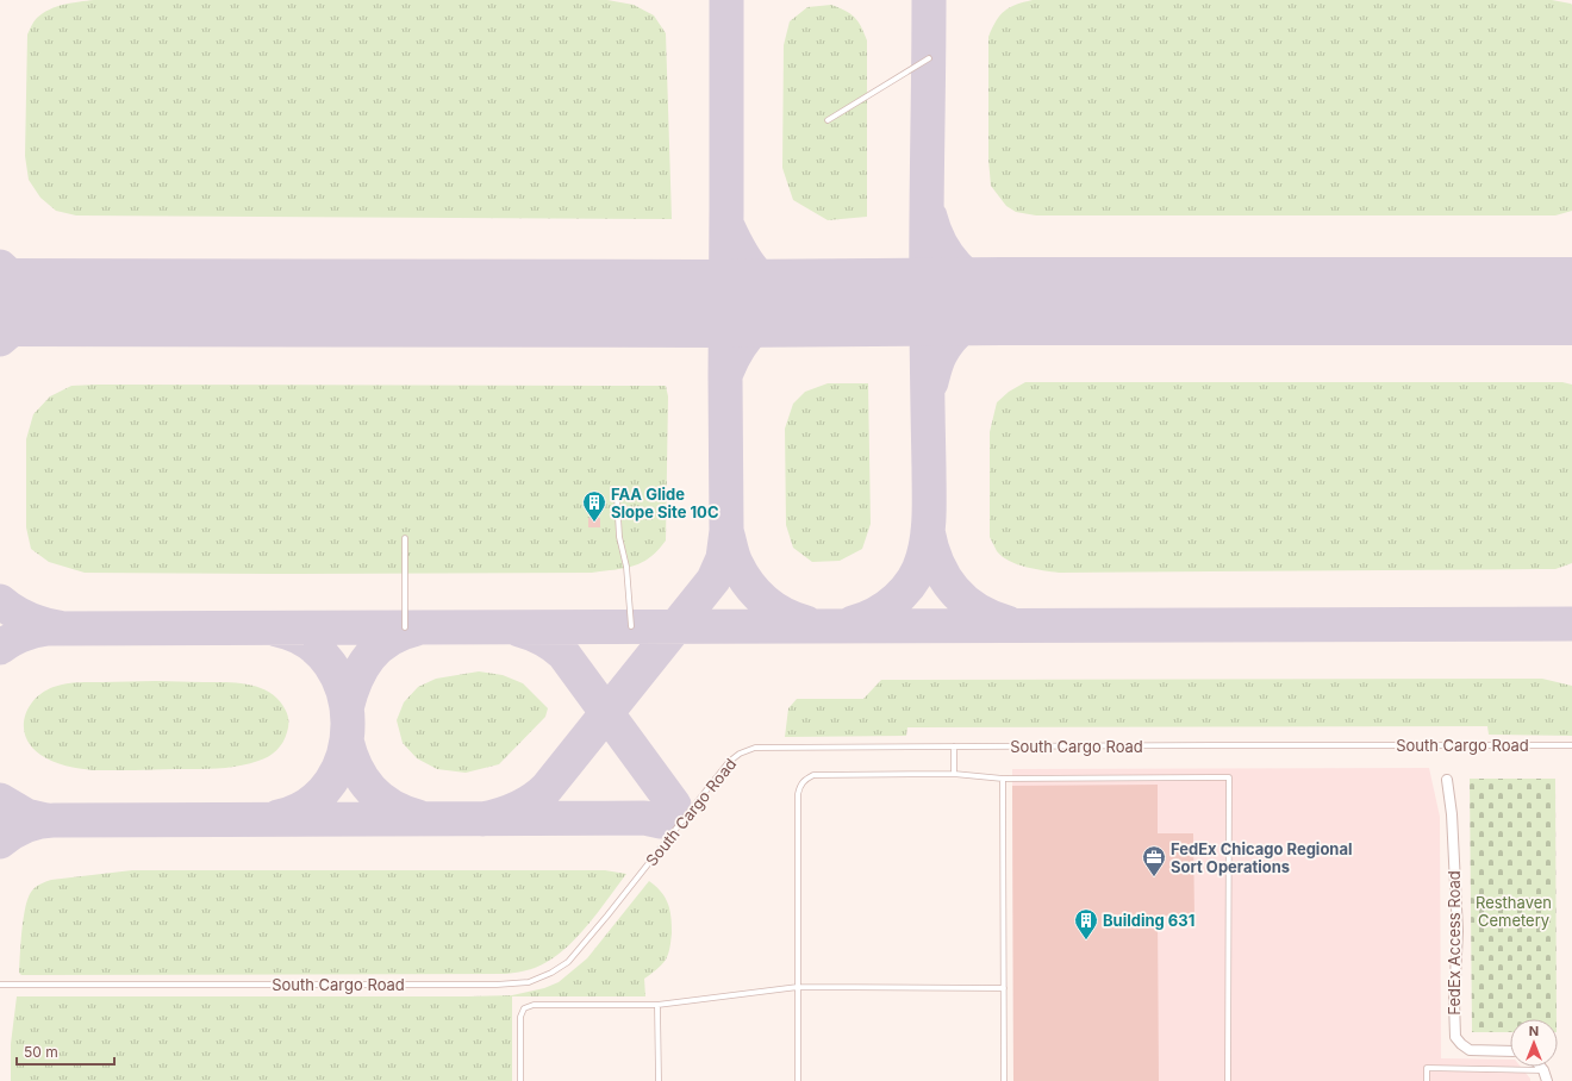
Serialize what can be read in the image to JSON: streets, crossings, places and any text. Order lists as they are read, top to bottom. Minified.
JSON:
{"streets":{"street":["FedEx Access Road"],"lane":["South Cargo Road"]},"parks":["Resthaven Cemetery"],"places":{"building":["FAA Glide Slope Site 10C","Building 631"],"office":["FedEx Chicago Regional Sort Operations"]},"scale_bar":"50 m","north":"top"}
